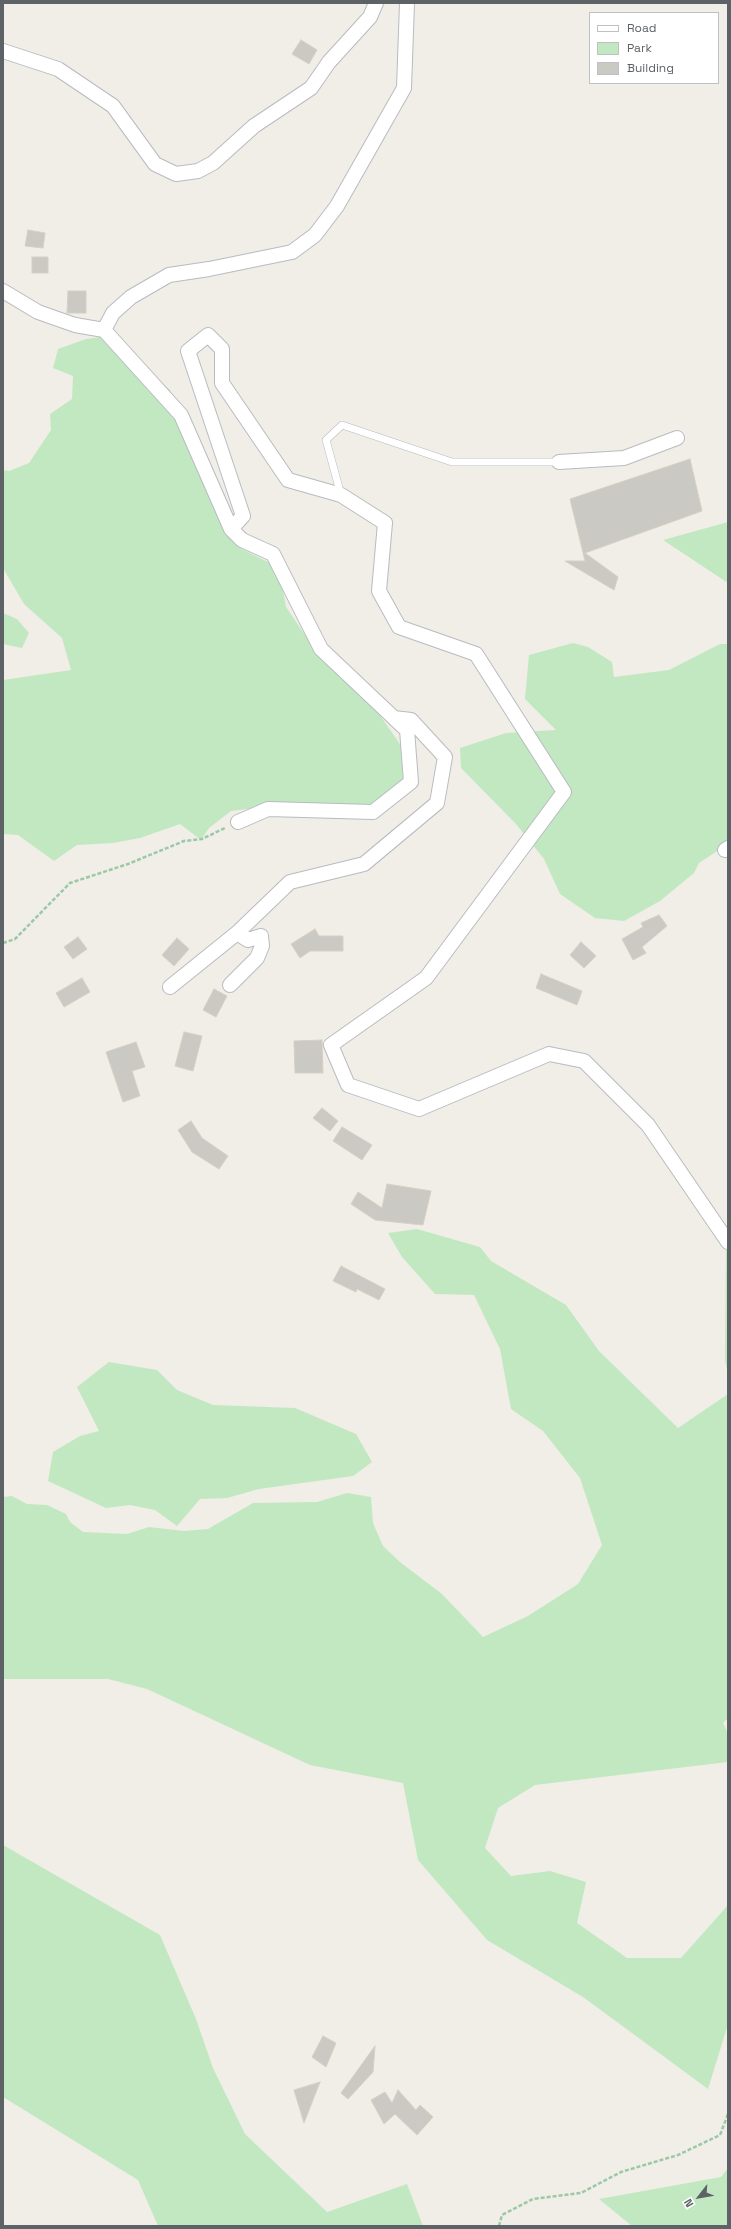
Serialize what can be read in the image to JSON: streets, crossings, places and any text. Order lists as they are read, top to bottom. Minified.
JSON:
{"legend":["Road","Park","Building"],"north":"bottom left"}
